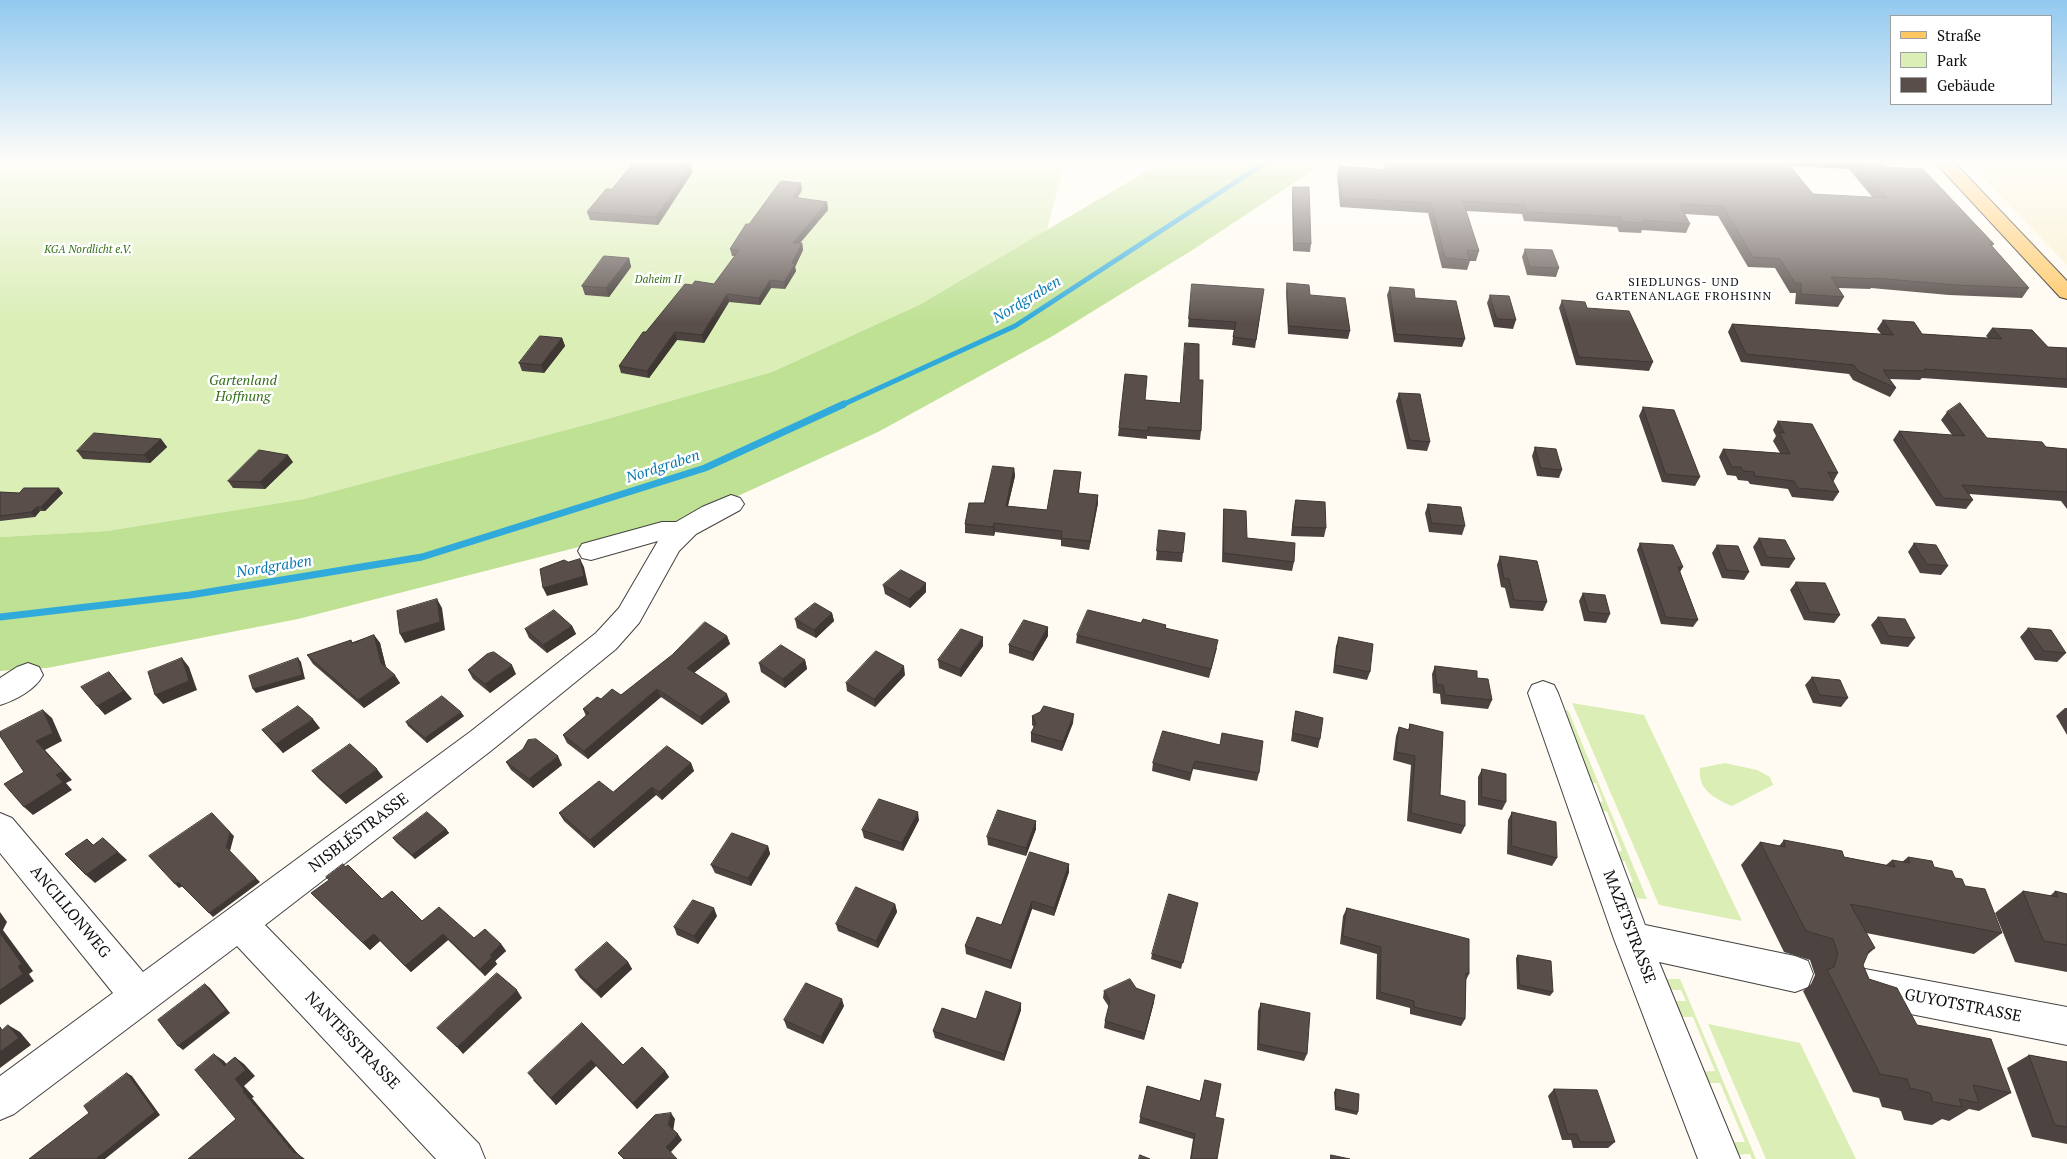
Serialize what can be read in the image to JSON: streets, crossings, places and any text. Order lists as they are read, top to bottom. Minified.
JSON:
{"streets":{"street":["NISBLÉSTRASSE","ANCILLONWEG","MAZETSTRASSE","GUYOTSTRASSE","NANTESSTRASSE"]},"crossings":[["NISBLÉSTRASSE","ANCILLONWEG"],["NISBLÉSTRASSE","NANTESSTRASSE"]],"districts":["SIEDLUNGS- UND GARTENANLAGE FROHSINN"],"water":["Nordgraben"],"parks":["KGA Nordlicht e.V.","Daheim II","Gartenland Hoffnung"],"legend":["Straße","Park","Gebäude"]}
